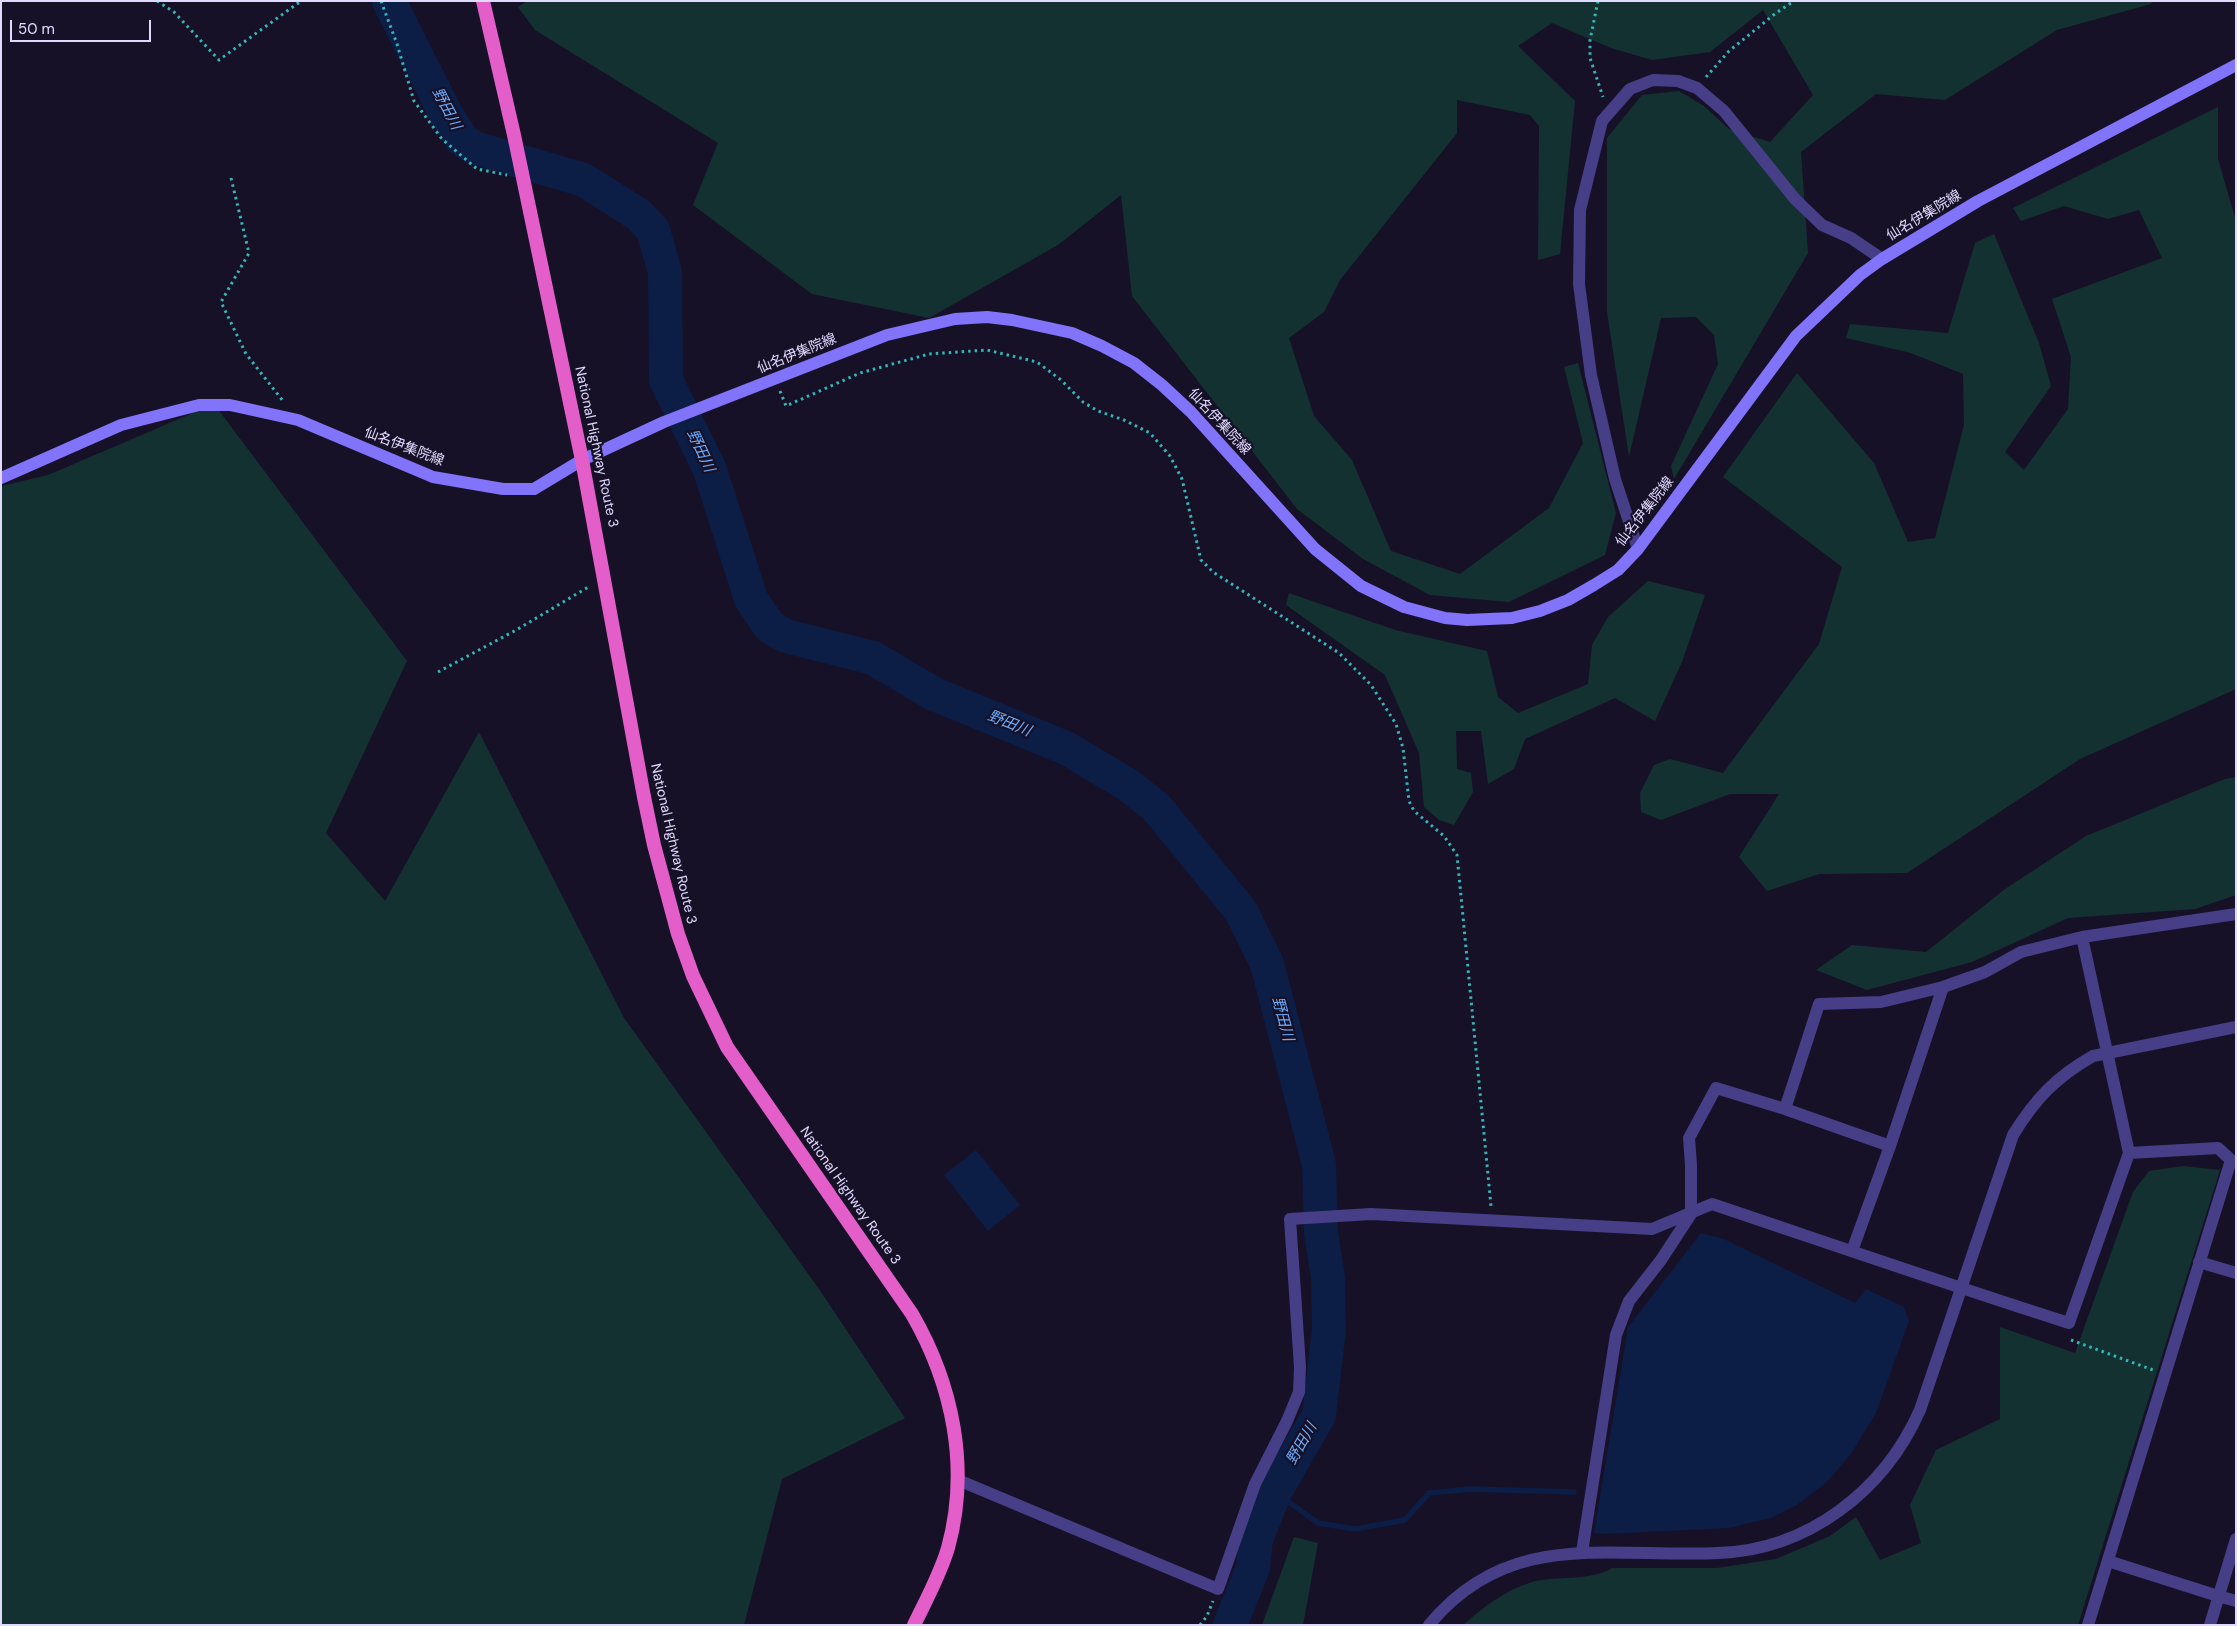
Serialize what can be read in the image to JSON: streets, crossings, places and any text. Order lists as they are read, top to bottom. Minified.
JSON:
{"streets":{"highway":["National Highway Route 3"],"main road":["仙名伊集院線"]},"crossings":[["仙名伊集院線","National Highway Route 3"]],"water":["野田川"],"scale_bar":"50 m"}
